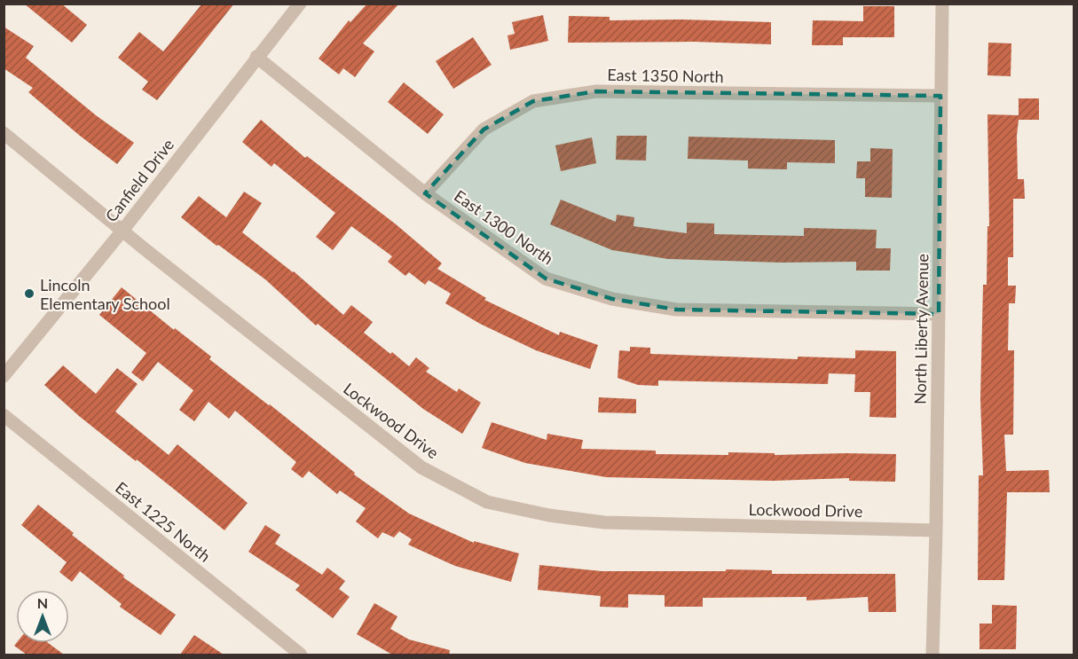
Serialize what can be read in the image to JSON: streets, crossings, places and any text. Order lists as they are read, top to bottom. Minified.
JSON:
{"streets":{"street":["East 1350 North","Canfield Drive","East 1300 North","North Liberty Avenue","Lockwood Drive","East 1225 North"]},"crossings":[["East 1350 North","East 1300 North"],["East 1350 North","North Liberty Avenue"],["Canfield Drive","East 1300 North"],["Canfield Drive","Lockwood Drive"],["East 1300 North","North Liberty Avenue"],["North Liberty Avenue","Lockwood Drive"]],"places":["Lincoln Elementary School"],"north":"top"}
